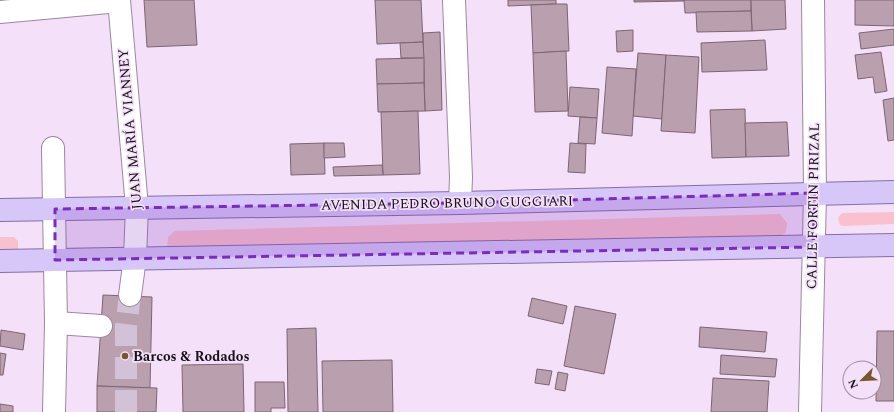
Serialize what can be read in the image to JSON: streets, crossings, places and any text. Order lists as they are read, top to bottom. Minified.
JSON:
{"streets":{"main road":["AVENIDA PEDRO BRUNO GUGGIARI"],"street":["JUAN MARÍA VIANNEY","CALLE FORTIN PIRIZAL"]},"crossings":[["JUAN MARÍA VIANNEY","AVENIDA PEDRO BRUNO GUGGIARI"],["AVENIDA PEDRO BRUNO GUGGIARI","CALLE FORTIN PIRIZAL"]],"places":["Barcos & Rodados"],"north":"bottom left"}
